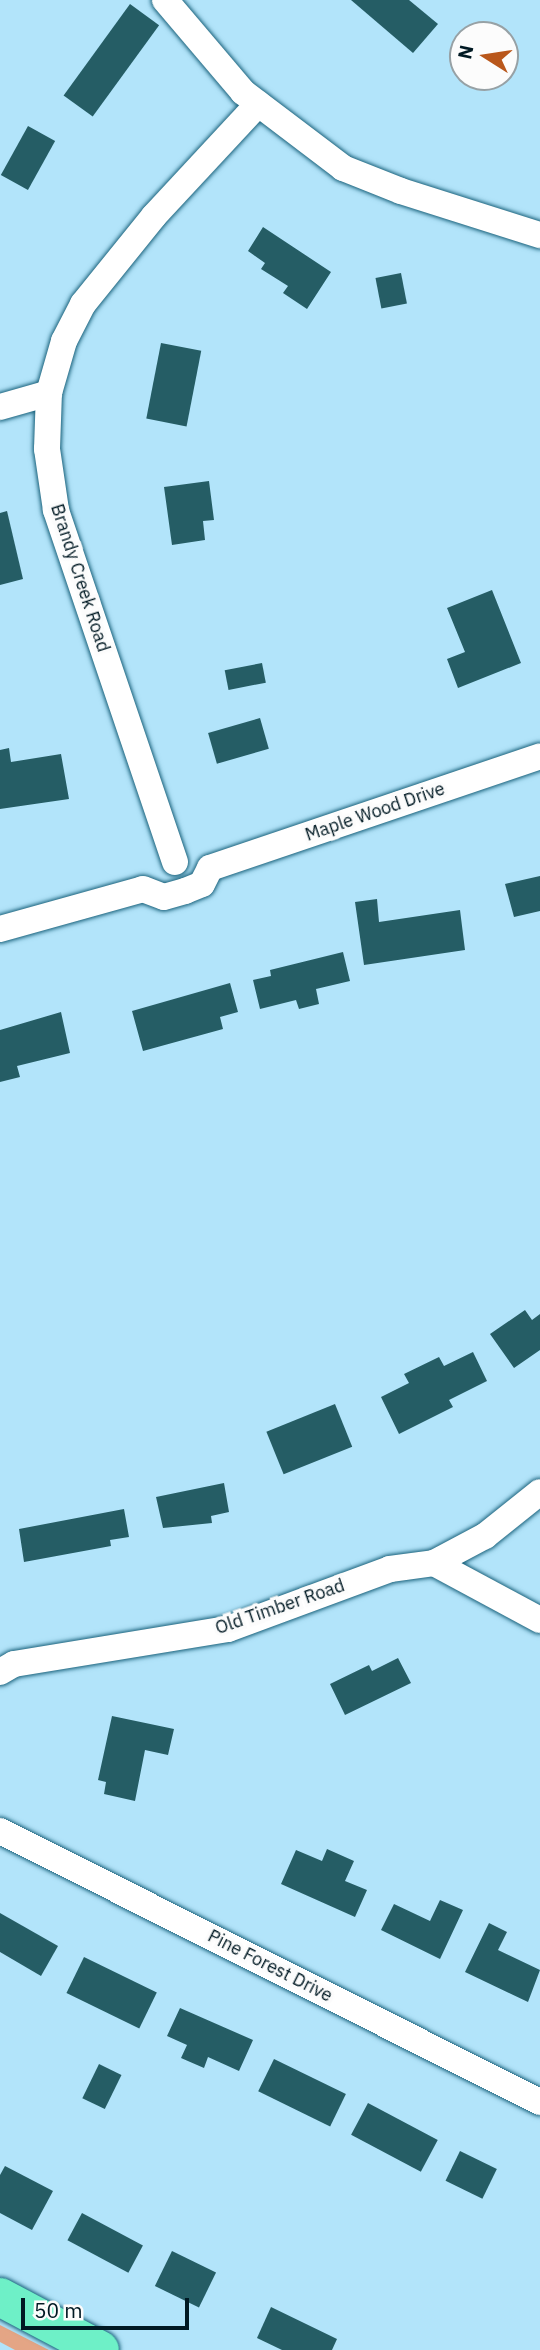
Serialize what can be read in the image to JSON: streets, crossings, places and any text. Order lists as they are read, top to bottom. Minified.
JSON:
{"streets":{"street":["Brandy Creek Road","Maple Wood Drive","Old Timber Road","Pine Forest Drive"]},"crossings":[["Brandy Creek Road","Maple Wood Drive"]],"scale_bar":"50 m","north":"left"}
